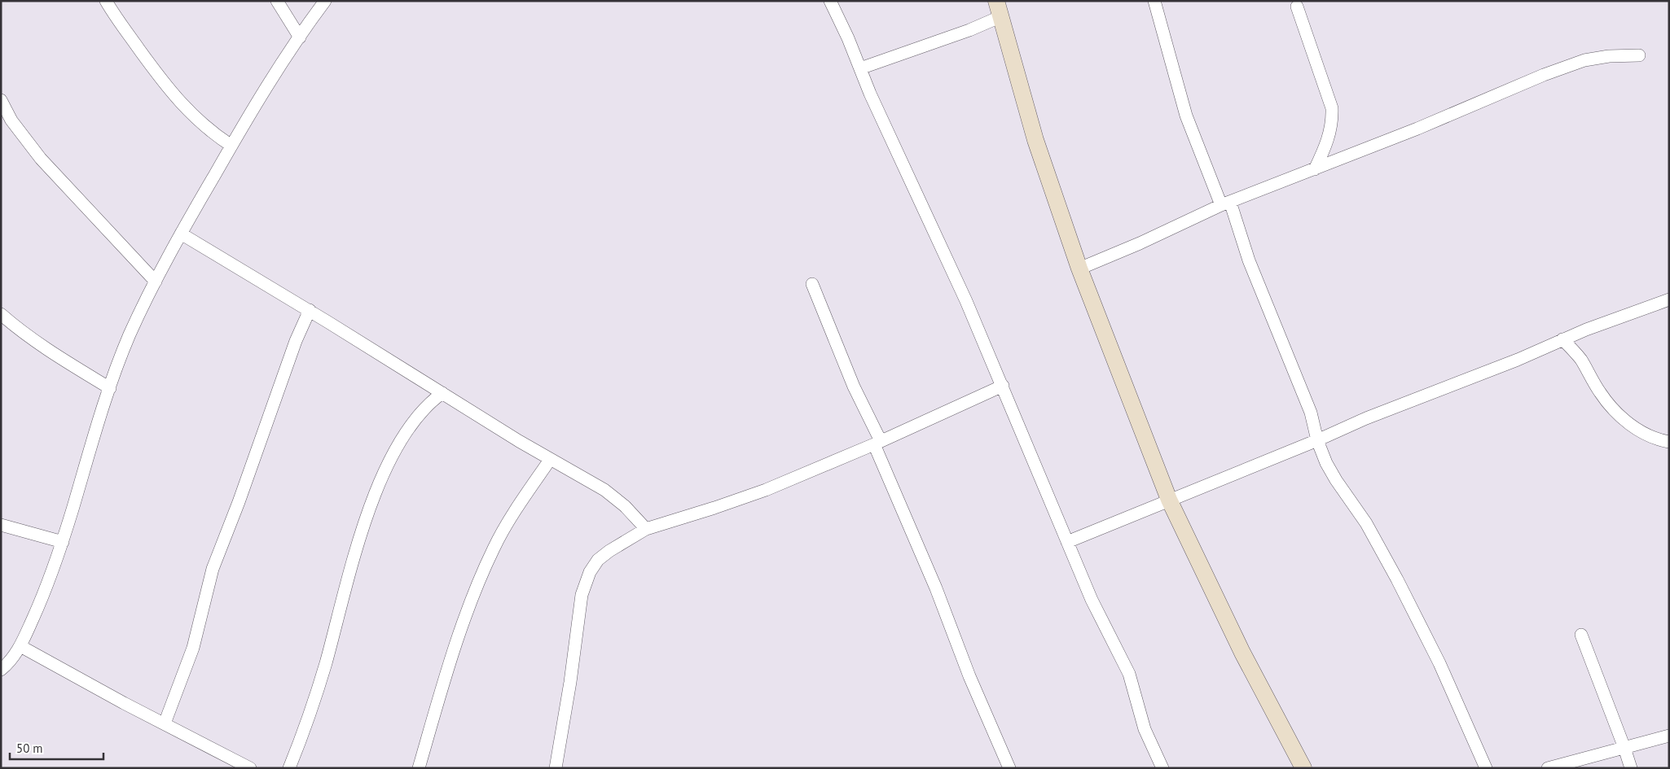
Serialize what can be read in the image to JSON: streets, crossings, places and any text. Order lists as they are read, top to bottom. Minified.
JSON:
{"scale_bar":"50 m"}
